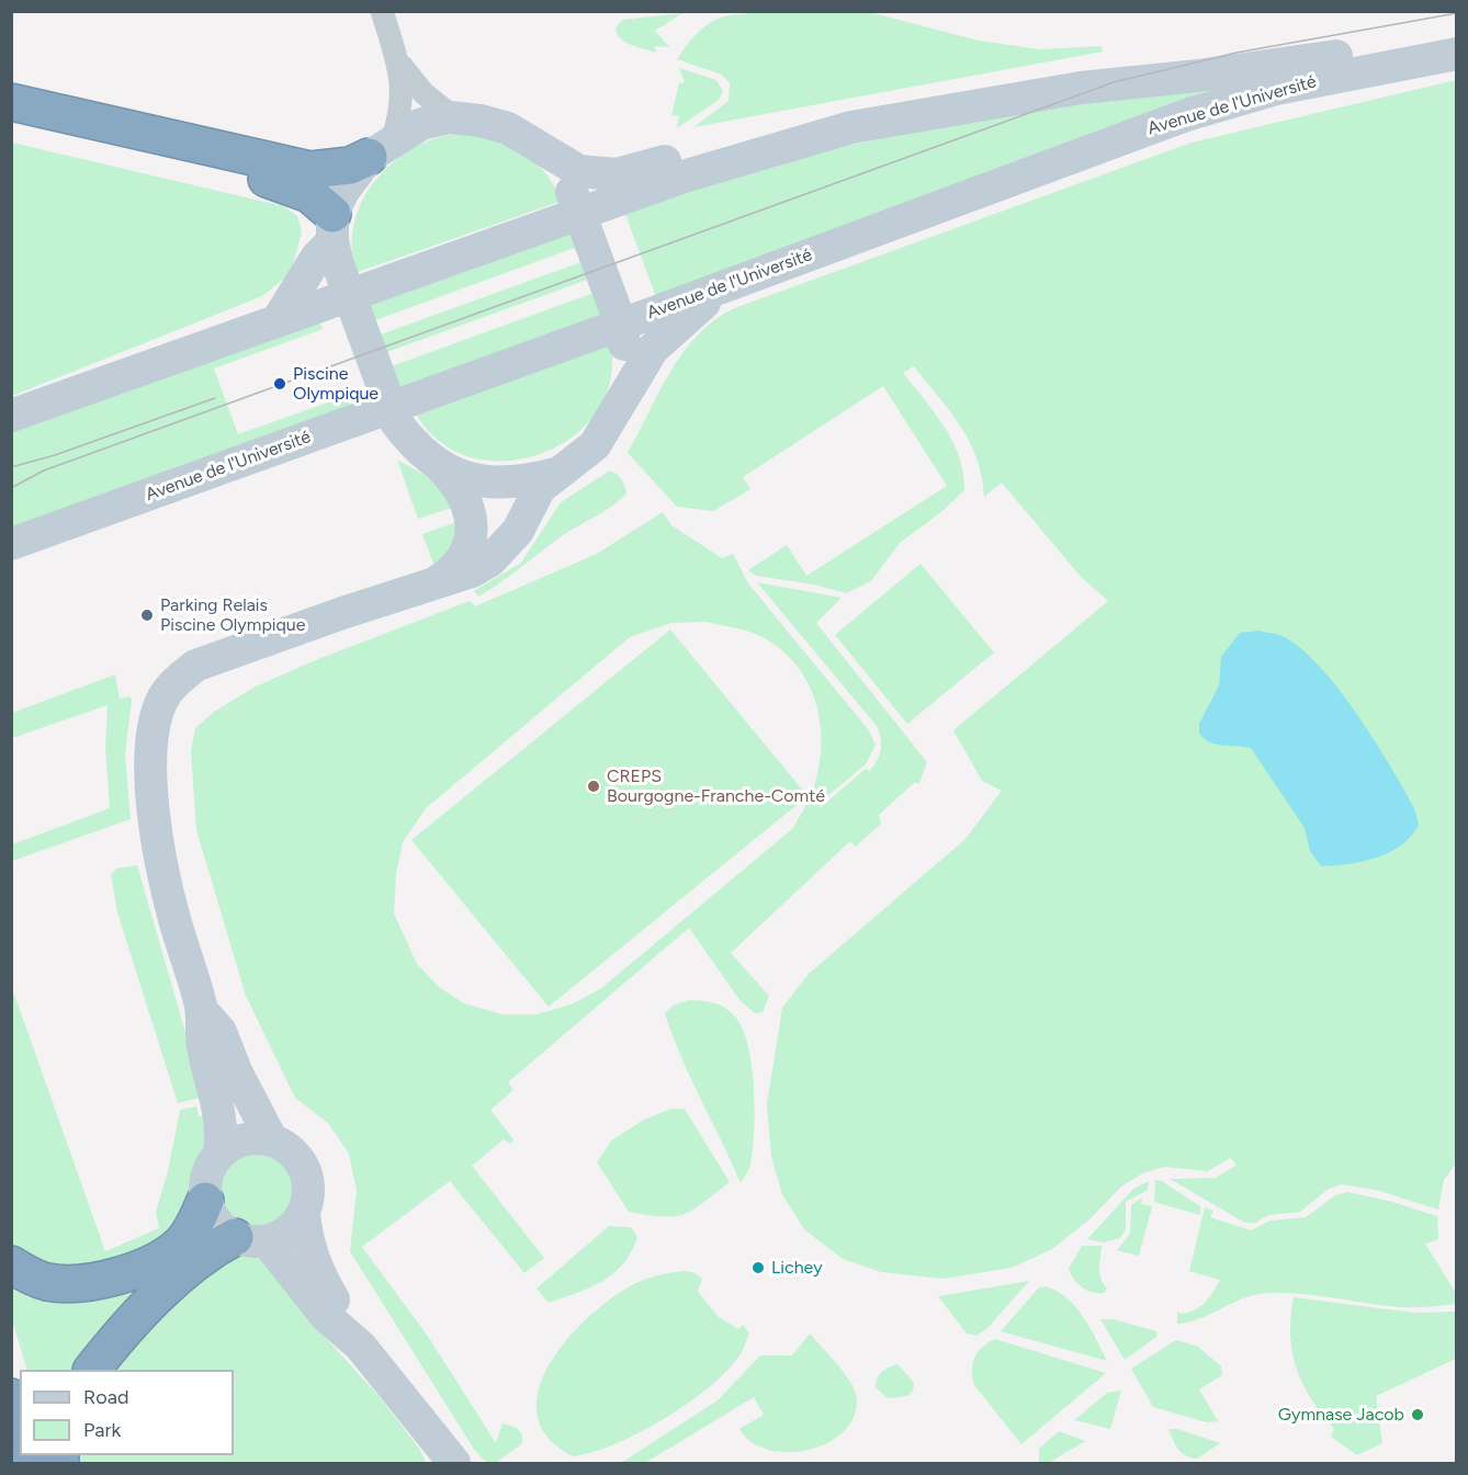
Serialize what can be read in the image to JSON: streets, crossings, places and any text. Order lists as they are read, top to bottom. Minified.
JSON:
{"streets":{"main road":["Avenue de l'Université"]},"places":["Piscine Olympique","Parking Relais Piscine Olympique","CREPS Bourgogne-Franche-Comté","Lichey","Gymnase Jacob"],"legend":["Road","Park"]}
